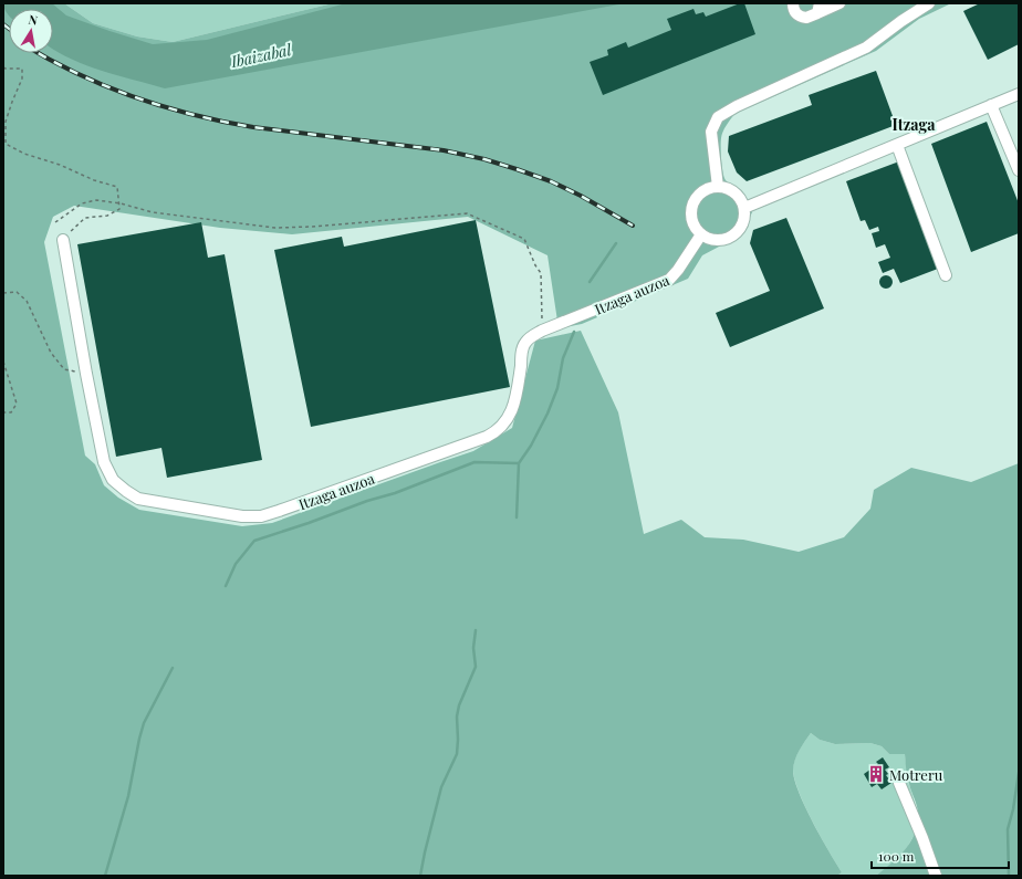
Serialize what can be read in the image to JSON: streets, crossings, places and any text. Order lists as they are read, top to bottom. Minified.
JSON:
{"streets":{"street":["Itzaga auzoa"]},"districts":["Itzaga"],"water":["Ibaizabal"],"places":{"building":["Motreru"]},"scale_bar":"100 m","north":"top"}
